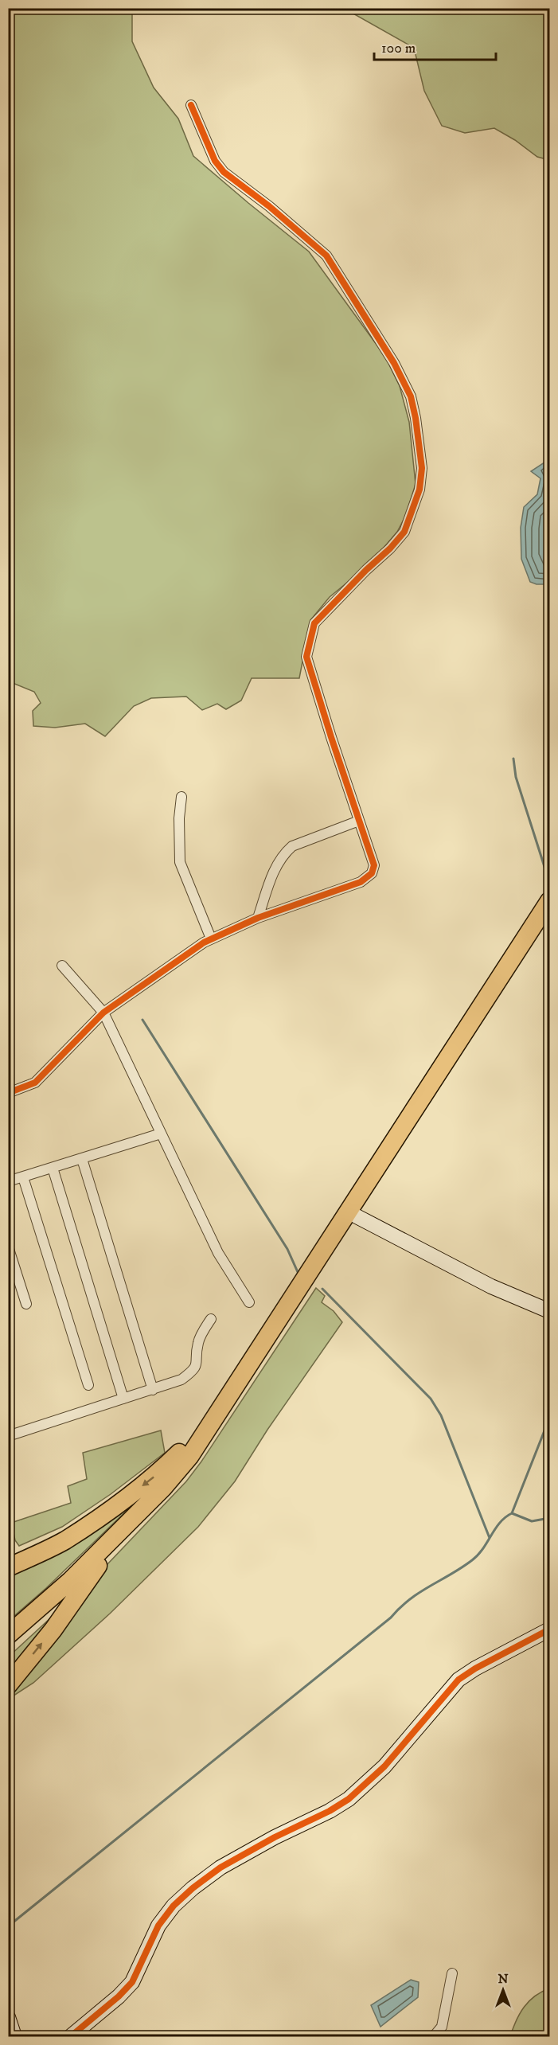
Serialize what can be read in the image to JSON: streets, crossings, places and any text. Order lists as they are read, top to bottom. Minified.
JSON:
{"scale_bar":"100 m","north":"top"}
